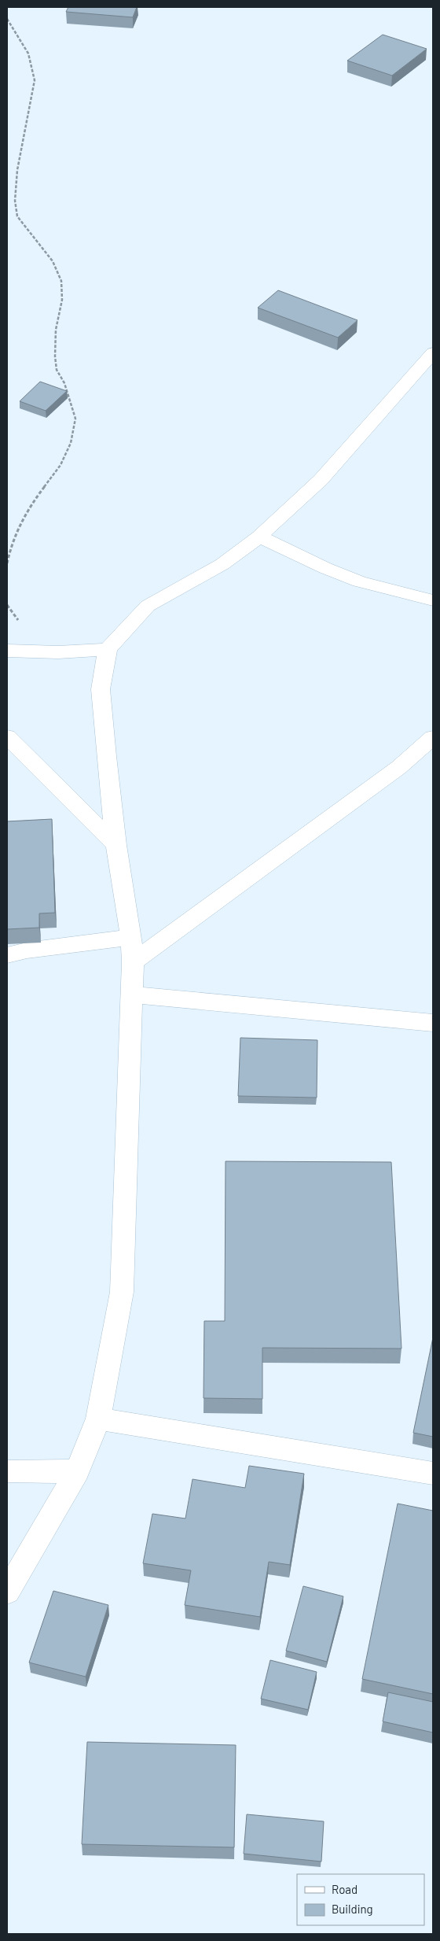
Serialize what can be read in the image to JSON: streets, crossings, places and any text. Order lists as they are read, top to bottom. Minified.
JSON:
{"legend":["Road","Building"]}
